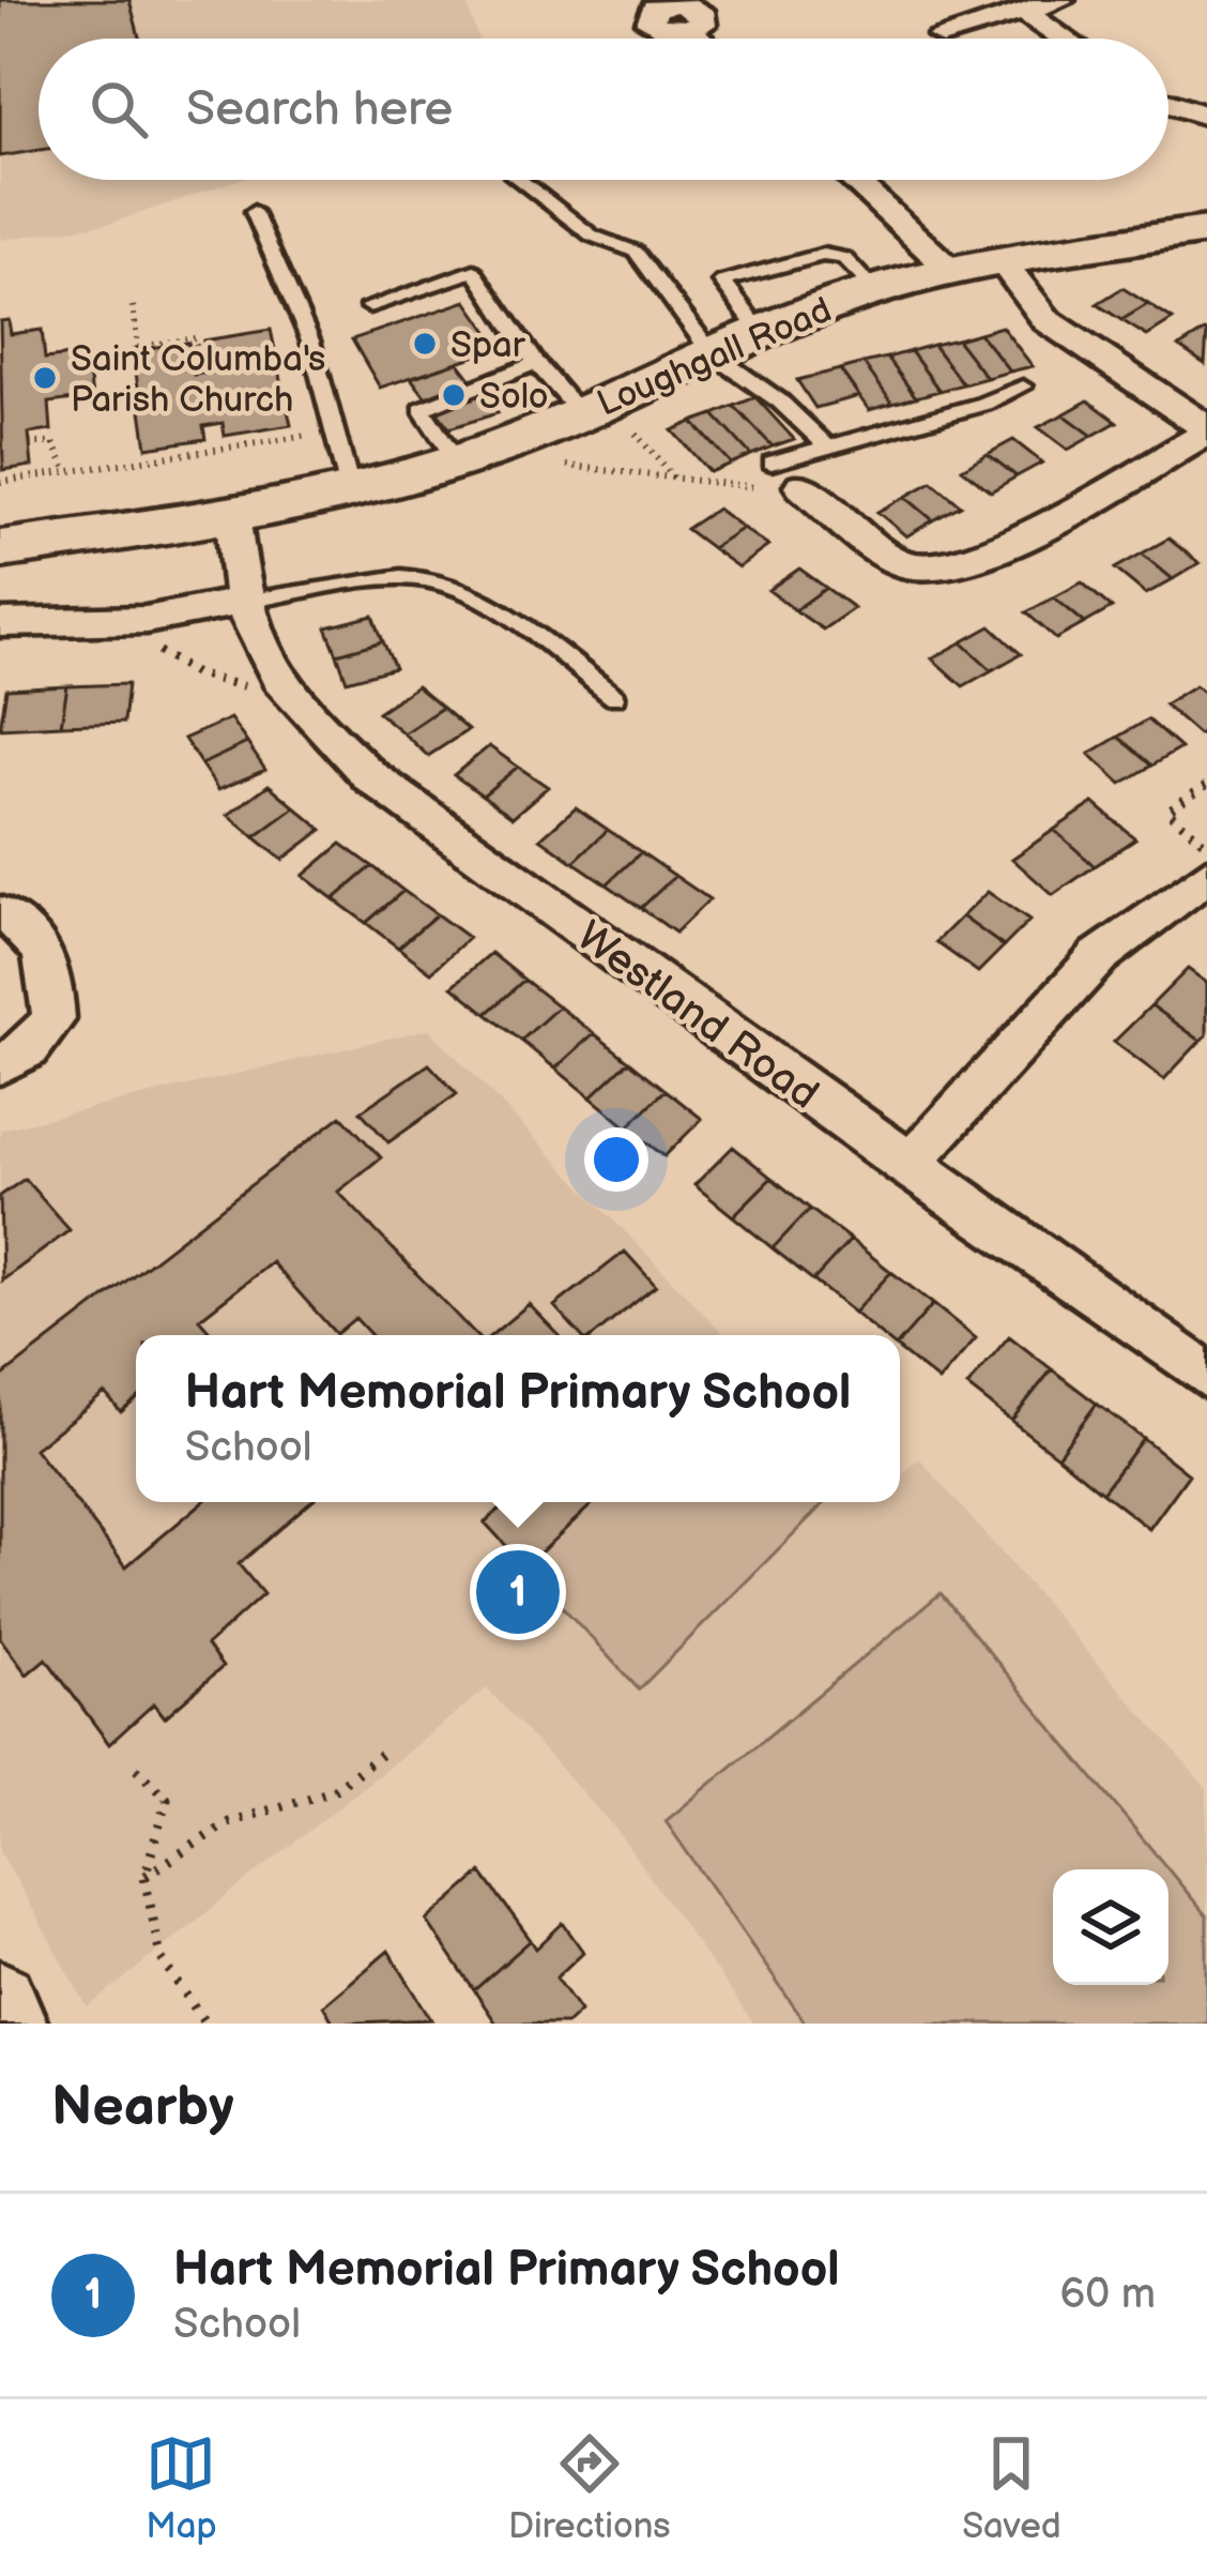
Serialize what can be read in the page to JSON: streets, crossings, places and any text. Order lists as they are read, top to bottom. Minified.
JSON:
{"streets":{"main road":["Loughgall Road"],"street":["Westland Road"]},"crossings":[["Loughgall Road","Westland Road"]],"places":["Spar","Saint Columba's Parish Church","Solo"],"page":{"search":"Search here","popup":["Hart Memorial Primary School","School"],"pins":"1","heading":"Nearby","list":[{"mark":"1","name":"Hart Memorial Primary School","note":"School","value":"60 m"}],"nav":["Map","Directions","Saved"]}}
